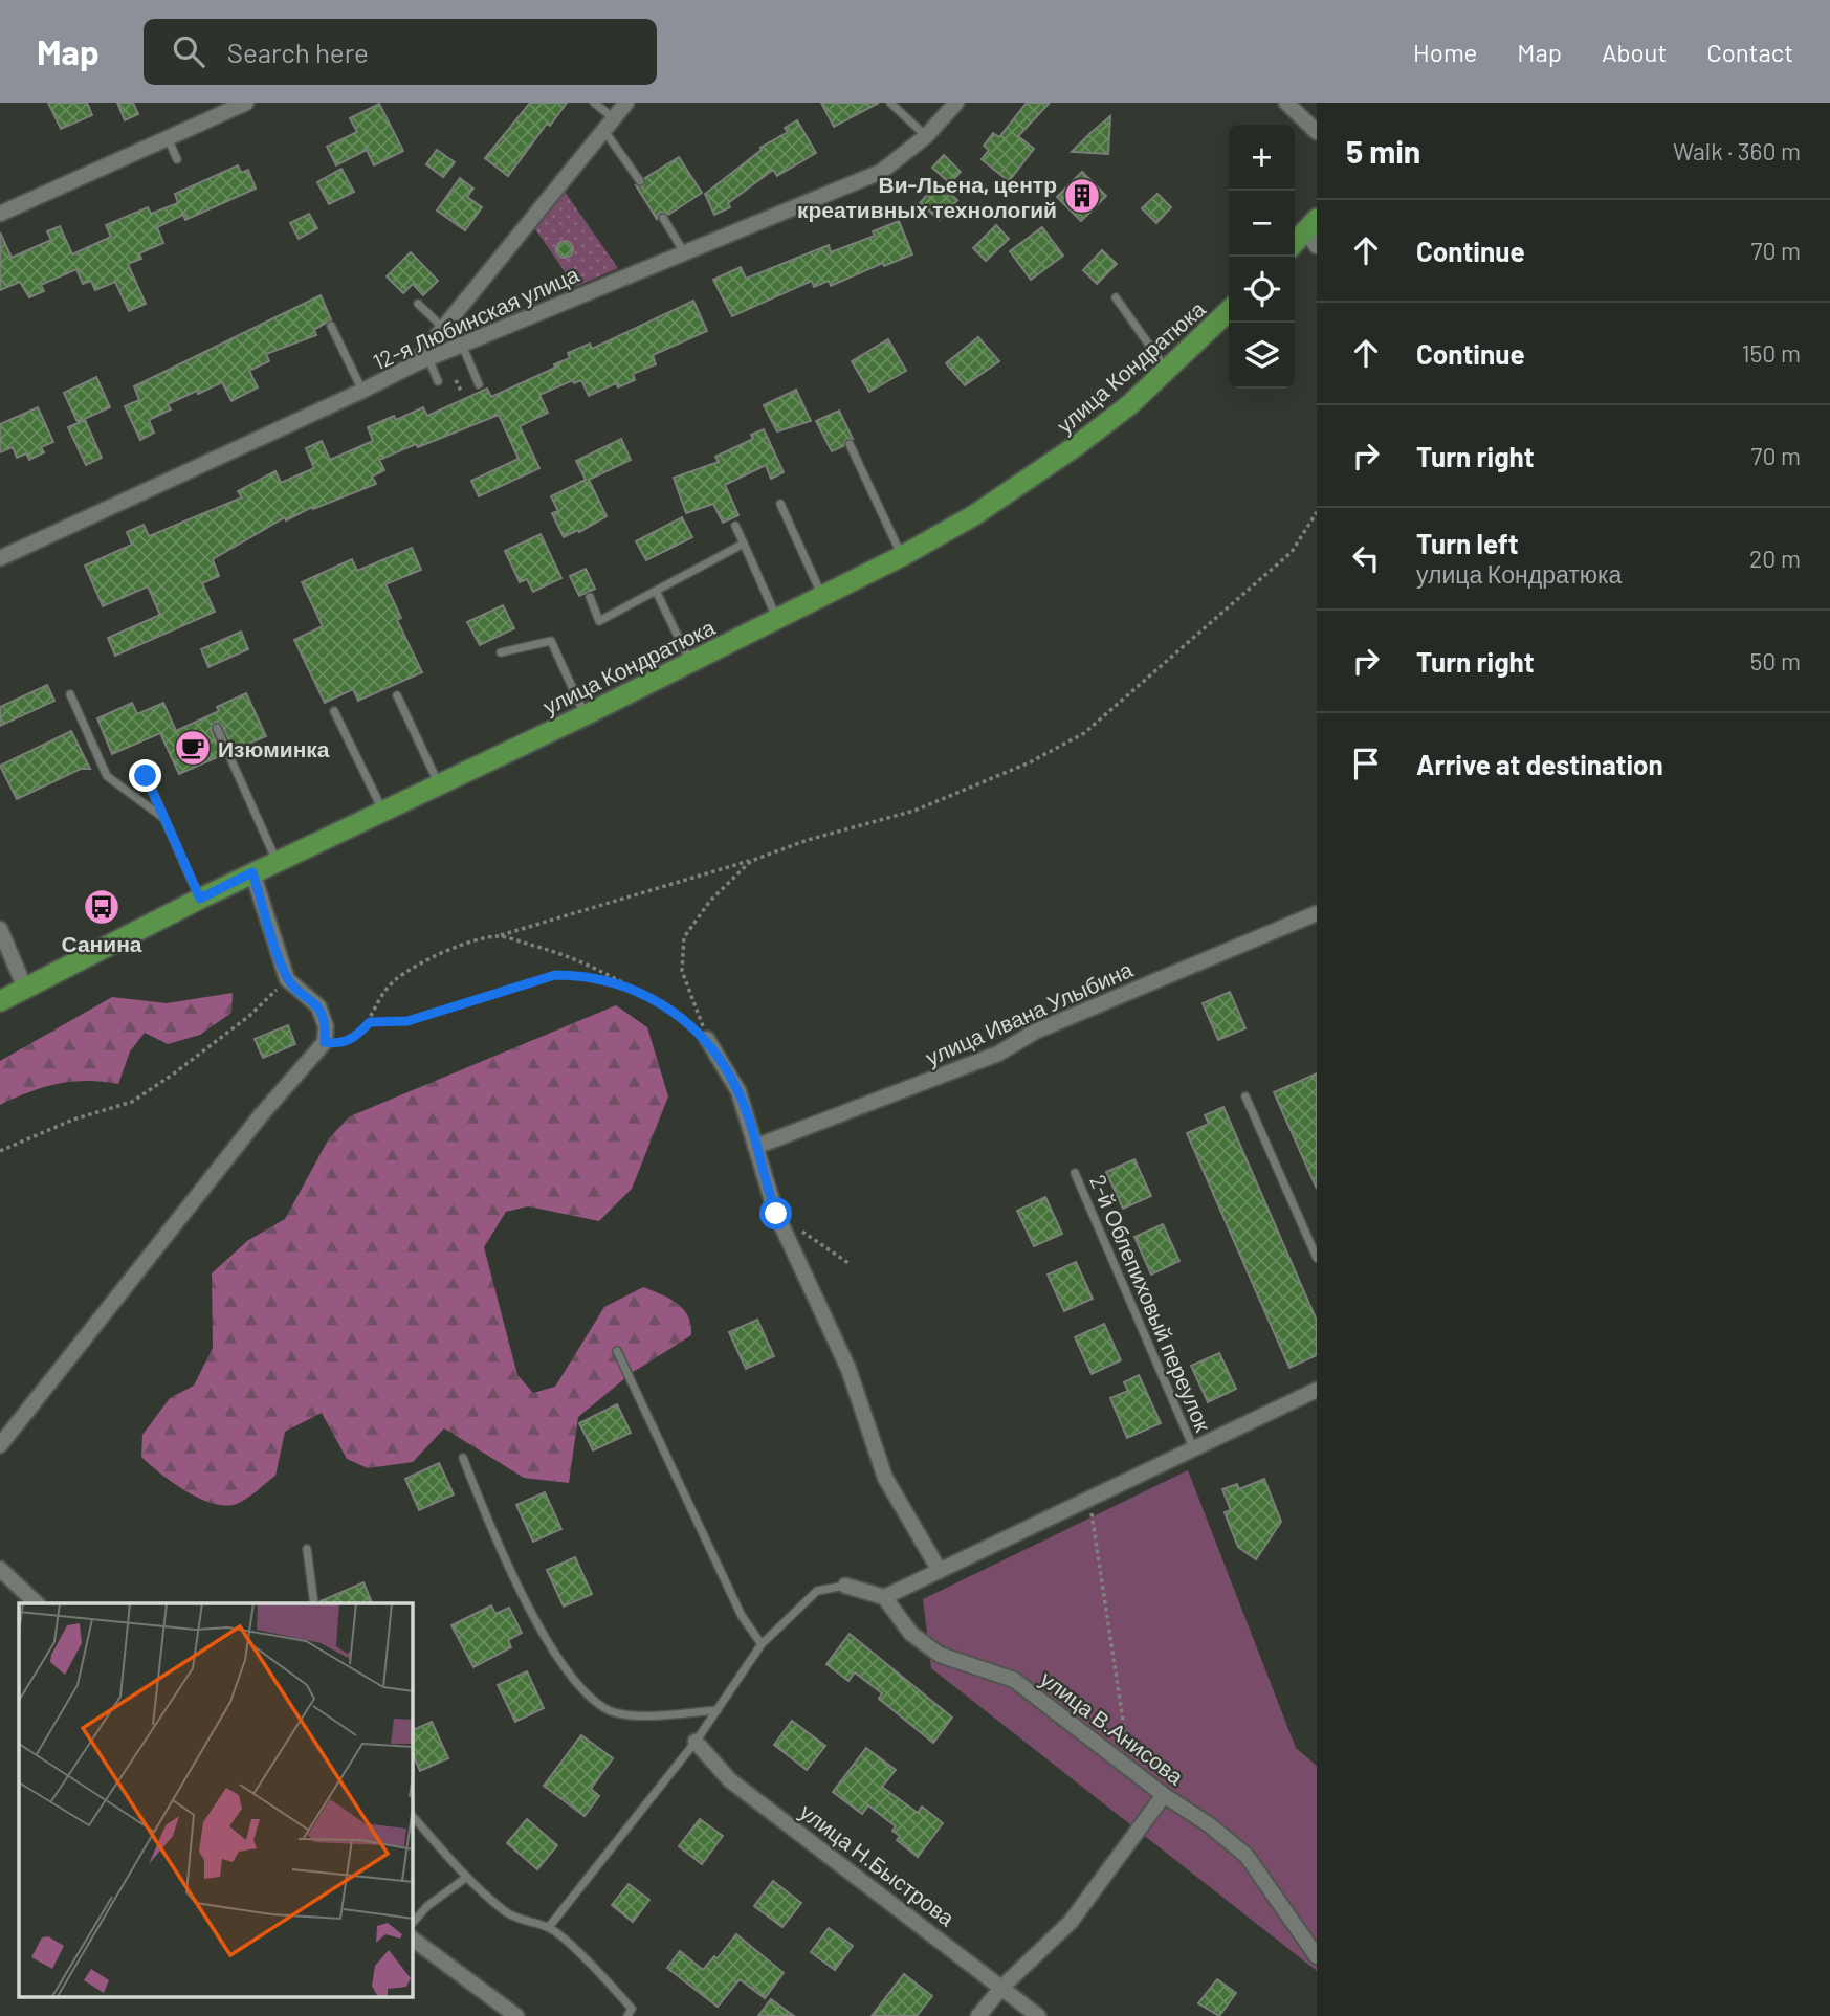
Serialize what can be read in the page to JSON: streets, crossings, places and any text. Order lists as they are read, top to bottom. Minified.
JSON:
{"streets":{"main road":["улица Кондратюка"],"street":["12-я Любинская улица","улица Ивана Улыбина","улица В.Анисова","улица Н.Быстрова"],"lane":["2-й Облепиховый переулок"]},"places":{"building":["Ви-Льена, центр креативных технологий"],"cafe":["Изюминка"],"bus stop":["Санина"]},"page":{"header":"Map","search":"Search here","nav":["Home","Map","About","Contact"],"heading":["5 min","Walk · 360 m"],"map_buttons":["+","−"],"list":[["Continue","70 m"],["Continue","150 m"],["Turn right","70 m"],["Turn left","улица Кондратюка","20 m"],["Turn right","50 m"],"Arrive at destination"]}}
